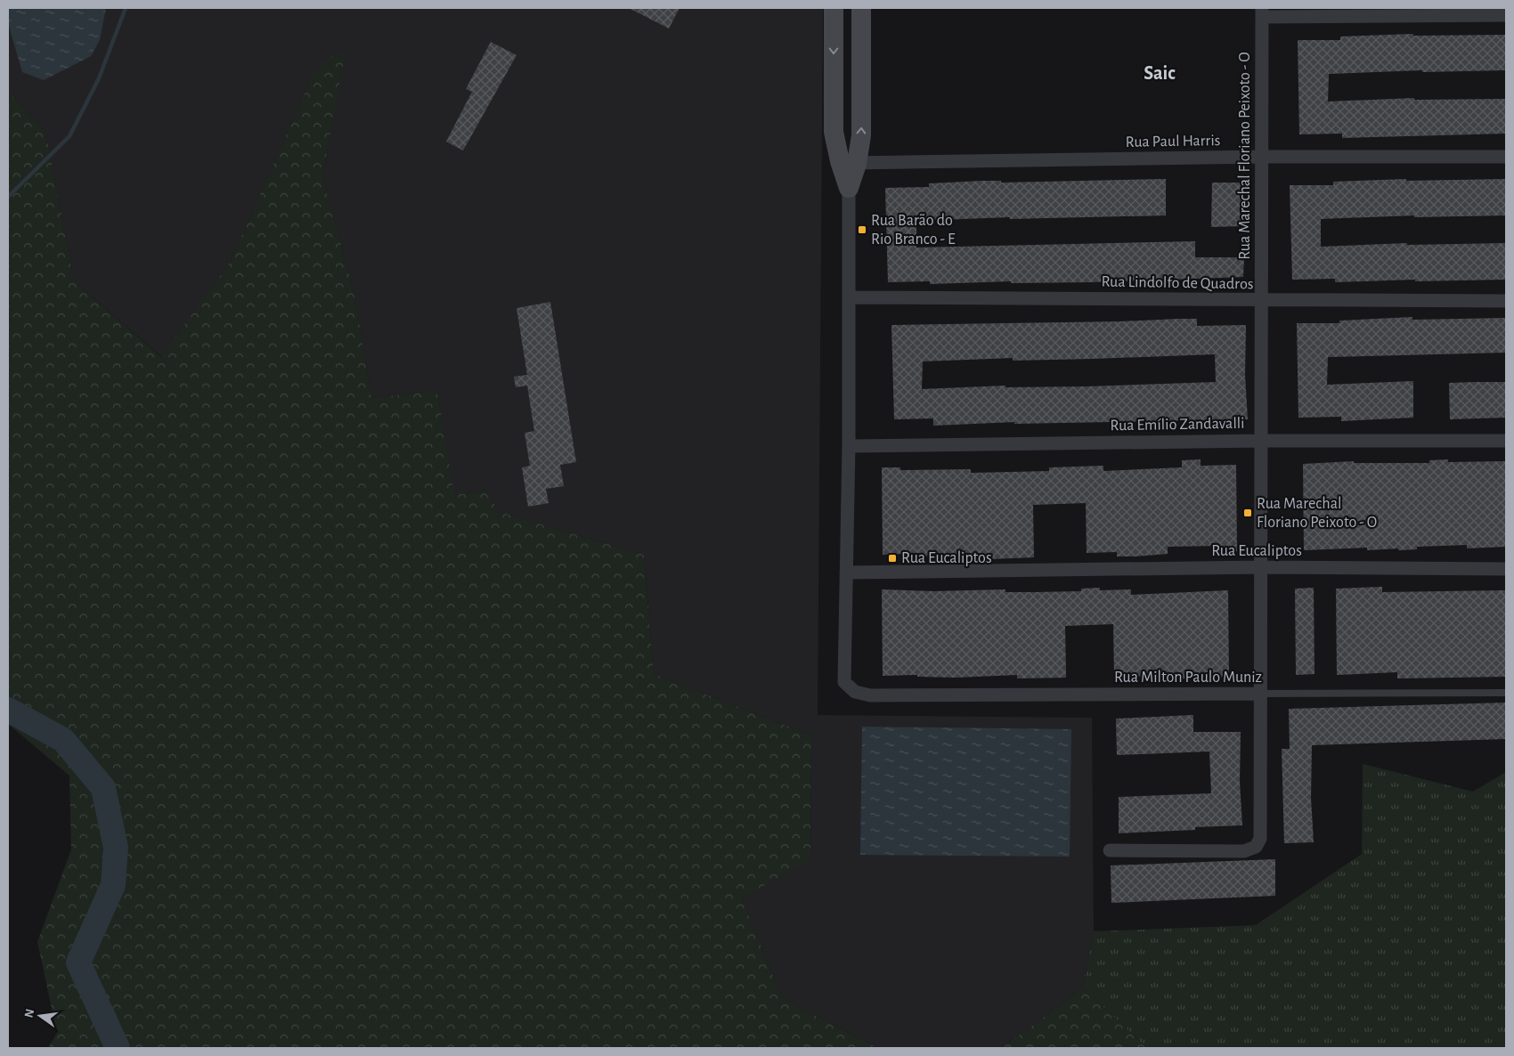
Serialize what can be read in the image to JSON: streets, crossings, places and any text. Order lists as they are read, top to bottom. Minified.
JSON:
{"streets":{"street":["Rua Paul Harris","Rua Marechal Floriano Peixoto - O","Rua Lindolfo de Quadros","Rua Emílio Zandavalli","Rua Eucaliptos","Rua Milton Paulo Muniz"]},"crossings":[["Rua Paul Harris","Rua Marechal Floriano Peixoto - O"],["Rua Marechal Floriano Peixoto - O","Rua Lindolfo de Quadros"],["Rua Marechal Floriano Peixoto - O","Rua Emílio Zandavalli"],["Rua Marechal Floriano Peixoto - O","Rua Eucaliptos"],["Rua Marechal Floriano Peixoto - O","Rua Milton Paulo Muniz"],["Rua Eucaliptos","Rua Milton Paulo Muniz"]],"districts":["Saic"],"places":{"transit":["Rua Barão do Rio Branco - E","Rua Marechal Floriano Peixoto - O","Rua Eucaliptos"]},"north":"left"}
